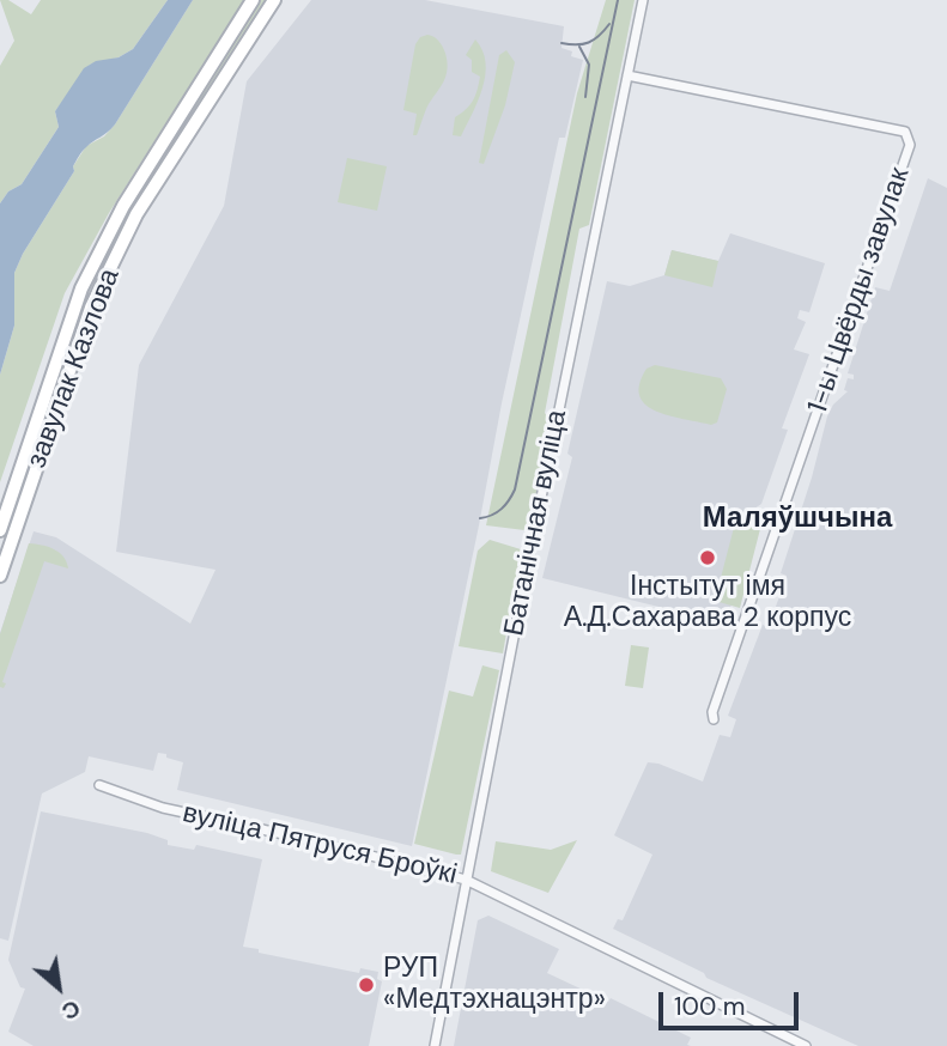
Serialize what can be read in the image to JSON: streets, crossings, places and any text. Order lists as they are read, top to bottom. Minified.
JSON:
{"streets":{"main road":["завулак Казлова"],"street":["1-ы Цвёрды завулак","Батанічная вуліца","вуліца Пятруся Броўкі"]},"crossings":[["1-ы Цвёрды завулак","Батанічная вуліца"],["Батанічная вуліца","вуліца Пятруся Броўкі"]],"districts":["Маляўшчына"],"places":["Інстытут імя А.Д.Сахарава 2 корпус","РУП «Медтэхнацэнтр»"],"scale_bar":"100 m","north":"bottom right"}
